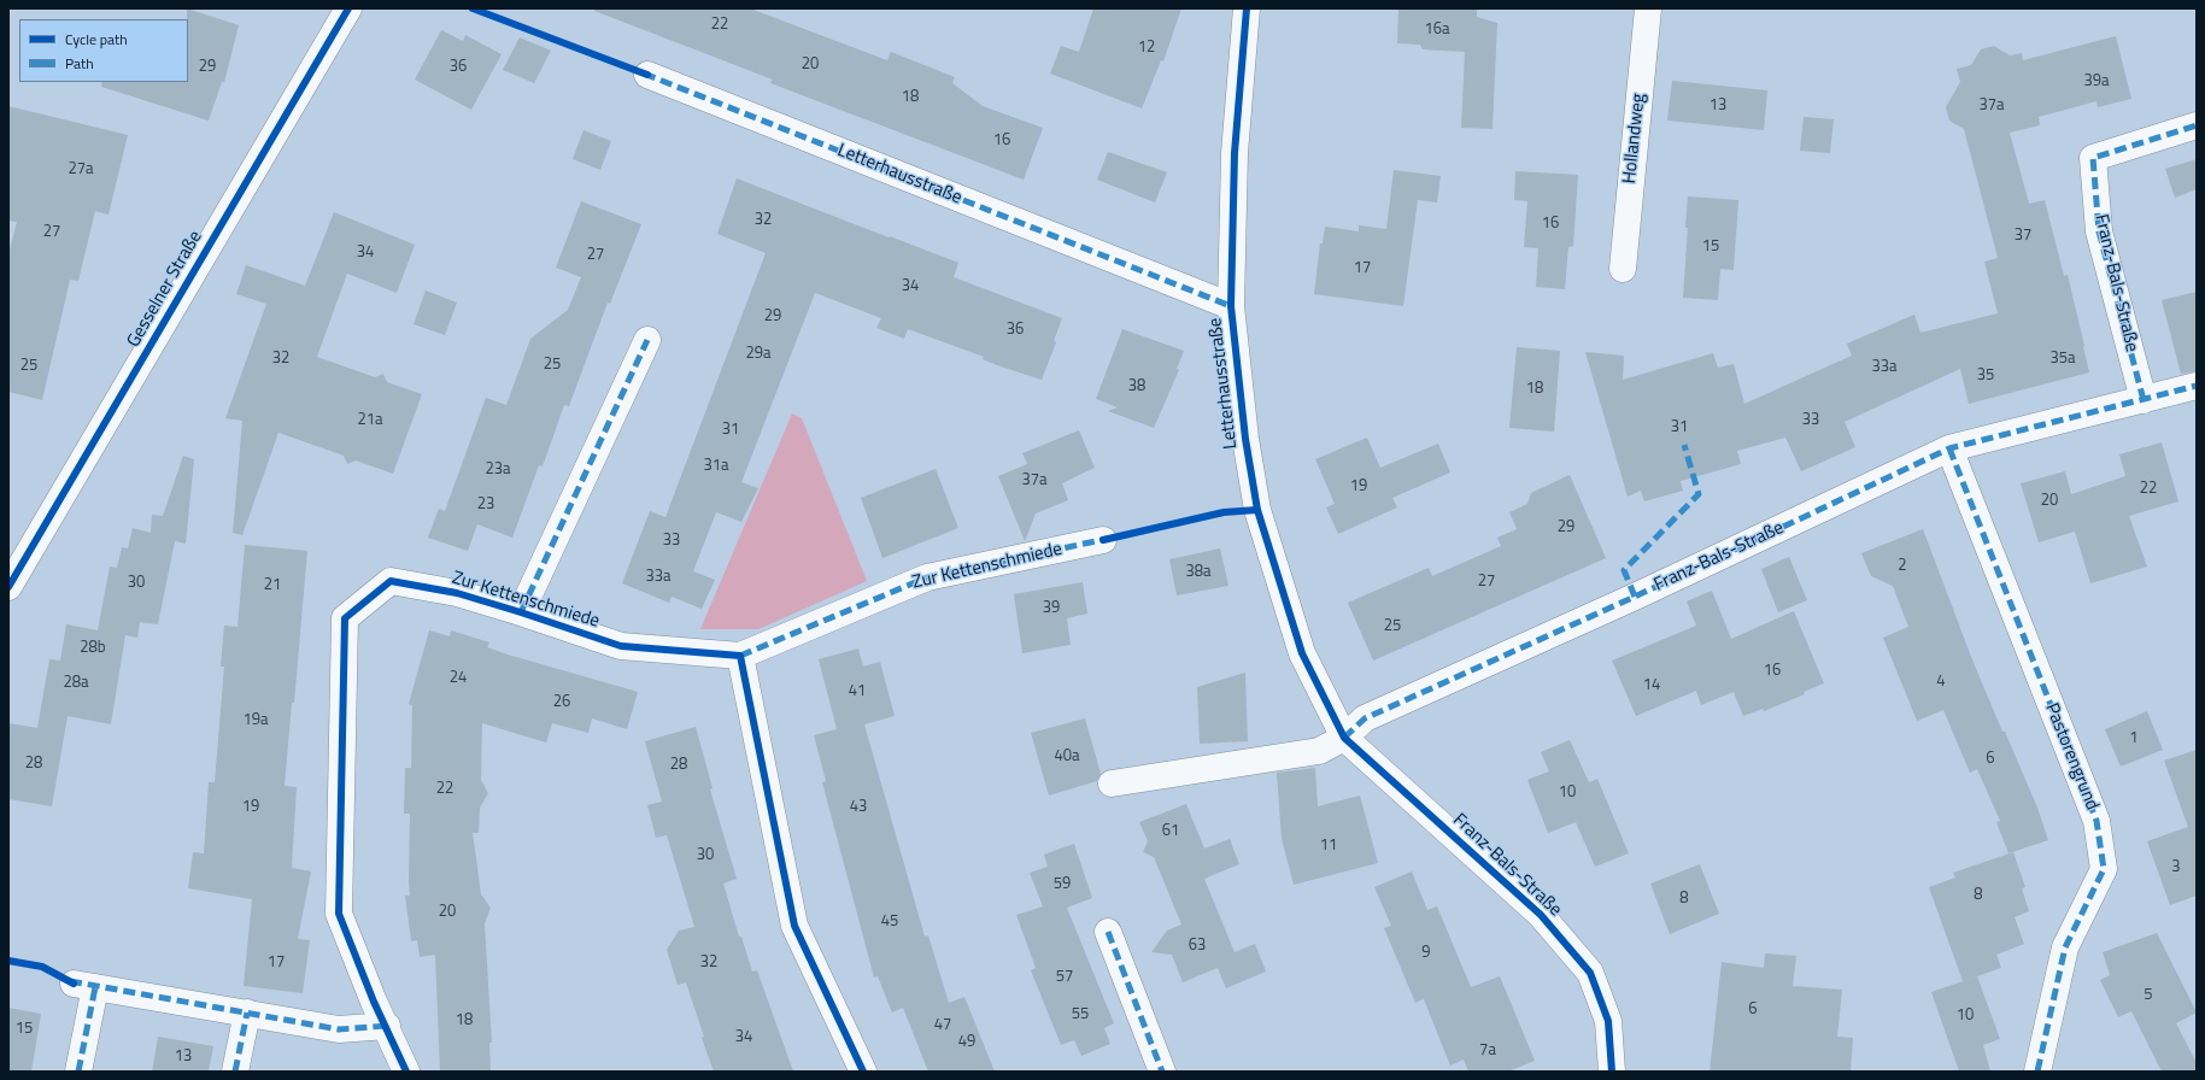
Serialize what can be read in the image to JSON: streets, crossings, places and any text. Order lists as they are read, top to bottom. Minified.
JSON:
{"streets":{"street":["Hollandweg","Letterhausstraße","Franz-Bals-Straße","Gesselner Straße","Zur Kettenschmiede","Pastorengrund"]},"crossings":[["Letterhausstraße","Franz-Bals-Straße"],["Franz-Bals-Straße","Pastorengrund"]],"house_numbers":["22","16a","12","20","29","36","39a","18","13","37a","16","27a","32","16","27","37","15","34","27","17","34","29","36","29a","32","35a","25","25","33a","35","38","18","21a","33","31","31","31a","23a","37a","19","22","20","23","29","33","2","38a","33a","27","30","21","39","25","28b","16","24","4","28a","14","41","26","19a","1","40a","6","28","28","22","10","19","43","61","11","30","3","59","8","8","20","45","63","9","17","32","57","5","6","55","10","18","47","15","34","49","7a","13"],"legend":["Cycle path","Path"]}
